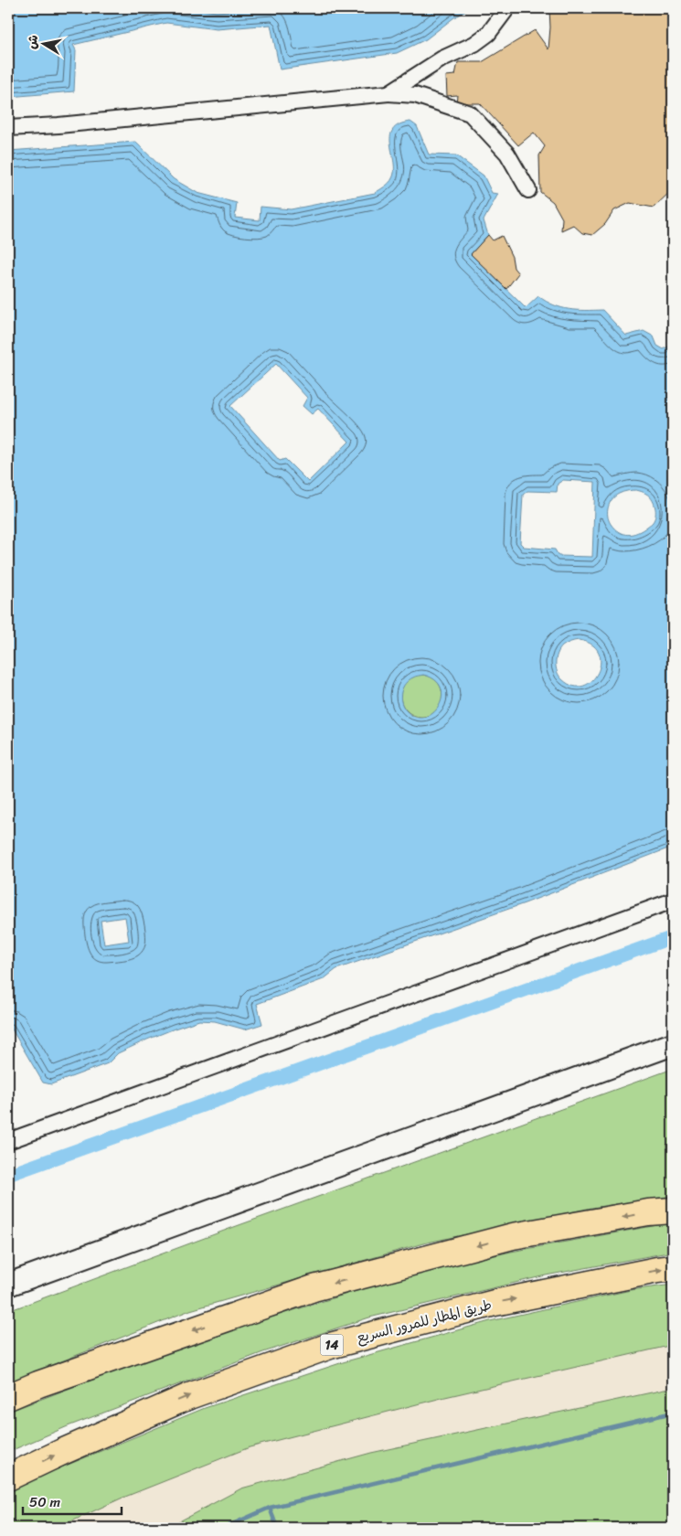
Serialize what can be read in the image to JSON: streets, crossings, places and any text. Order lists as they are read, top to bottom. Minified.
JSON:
{"streets":{"highway":["طريق المطار للمرور السريع","14"]},"scale_bar":"50 m","north":"left"}
